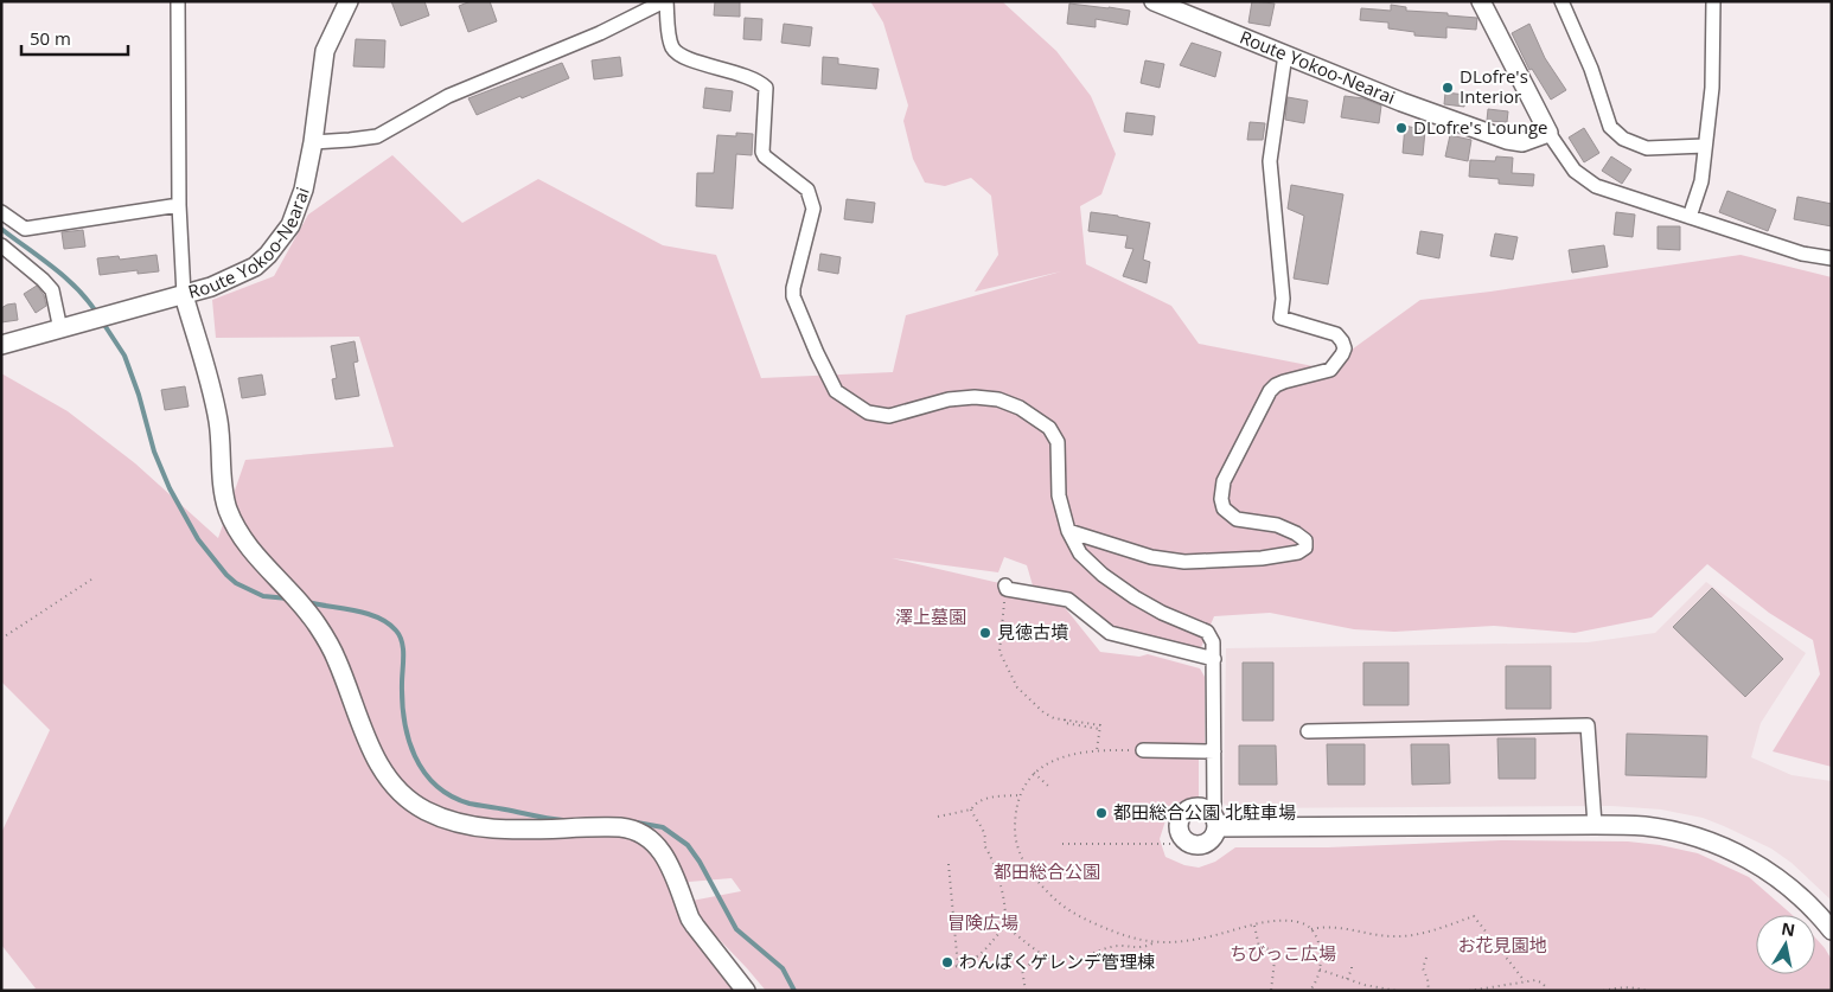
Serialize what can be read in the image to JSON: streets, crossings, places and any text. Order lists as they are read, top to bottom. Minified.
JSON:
{"streets":{"street":["Route Yokoo-Nearai"]},"parks":["澤上墓園","都田総合公園","冒険広場","お花見園地","ちびっこ広場"],"places":["DLofre's Interior","DLofre's Lounge","見徳古墳","都田総合公園 北駐車場","わんぱくゲレンデ管理棟"],"scale_bar":"50 m","north":"top"}
